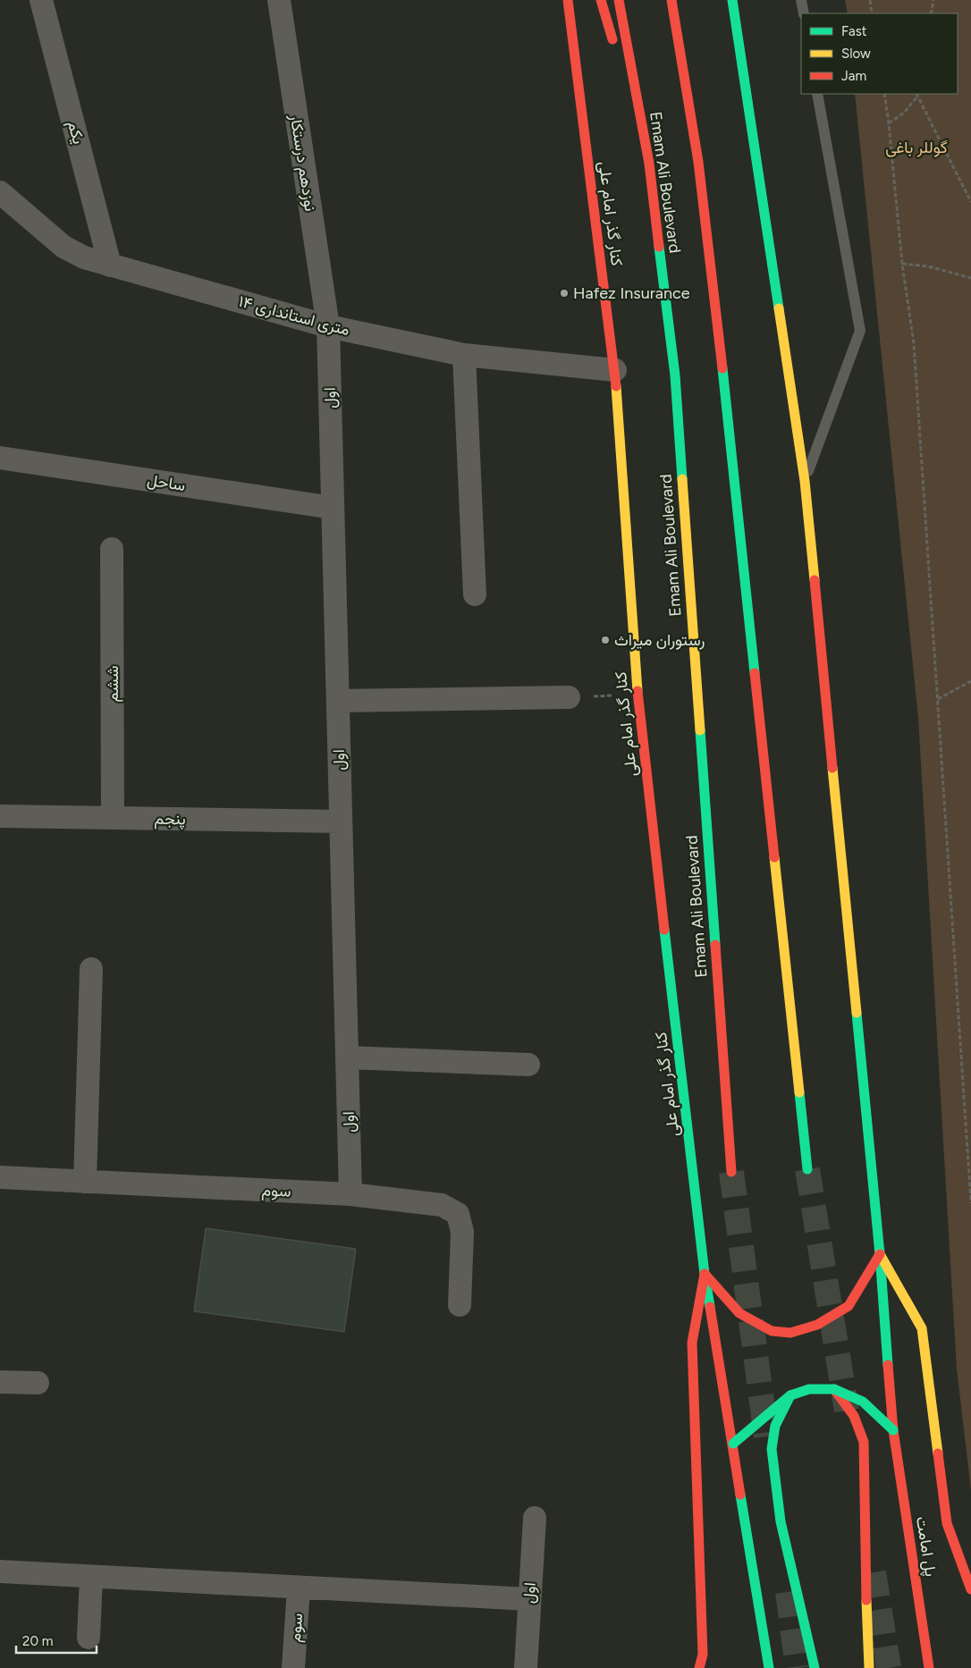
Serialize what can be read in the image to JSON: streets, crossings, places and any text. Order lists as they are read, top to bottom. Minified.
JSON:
{"streets":{"main road":["Emam Ali Boulevard","کنار گذر امام علی","پل امامت"],"street":["یکم","نوزدهم درستکار","۱۴ متری استانداری","اول","ساحل","ششم","پنجم","سوم"]},"crossings":[["یکم","۱۴ متری استانداری"],["نوزدهم درستکار","۱۴ متری استانداری"],["نوزدهم درستکار","اول"],["کنار گذر امام علی","۱۴ متری استانداری"],["۱۴ متری استانداری","اول"],["اول","ساحل"],["اول","پنجم"],["اول","سوم"],["ششم","پنجم"]],"parks":["گوللر باغی"],"places":["Hafez Insurance","رستوران میراث"],"legend":["Fast","Slow","Jam"],"scale_bar":"20 m"}
